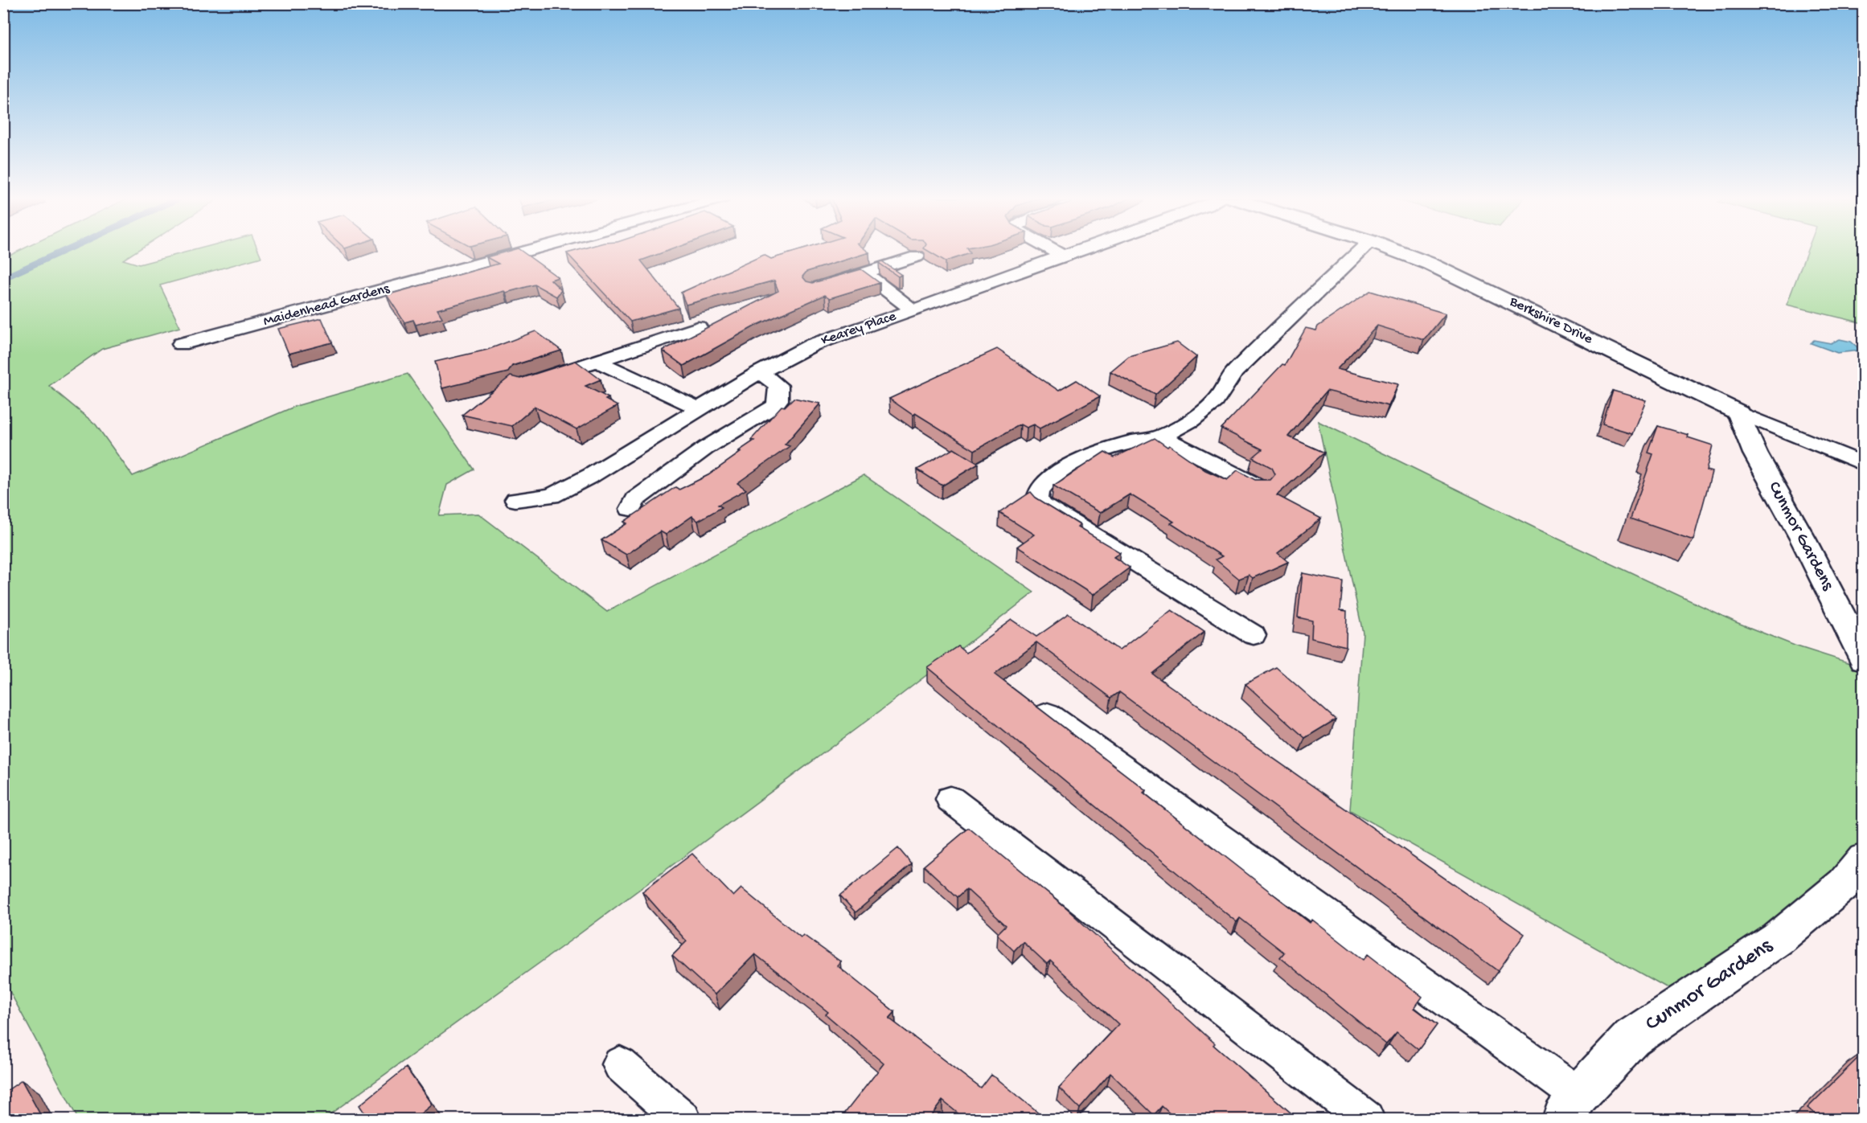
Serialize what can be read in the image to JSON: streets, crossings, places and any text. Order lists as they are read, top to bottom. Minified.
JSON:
{"streets":{"street":["Maidenhead Gardens","Berkshire Drive","Kearey Place","Cunmor Gardens"]},"crossings":[["Berkshire Drive","Cunmor Gardens"]]}
